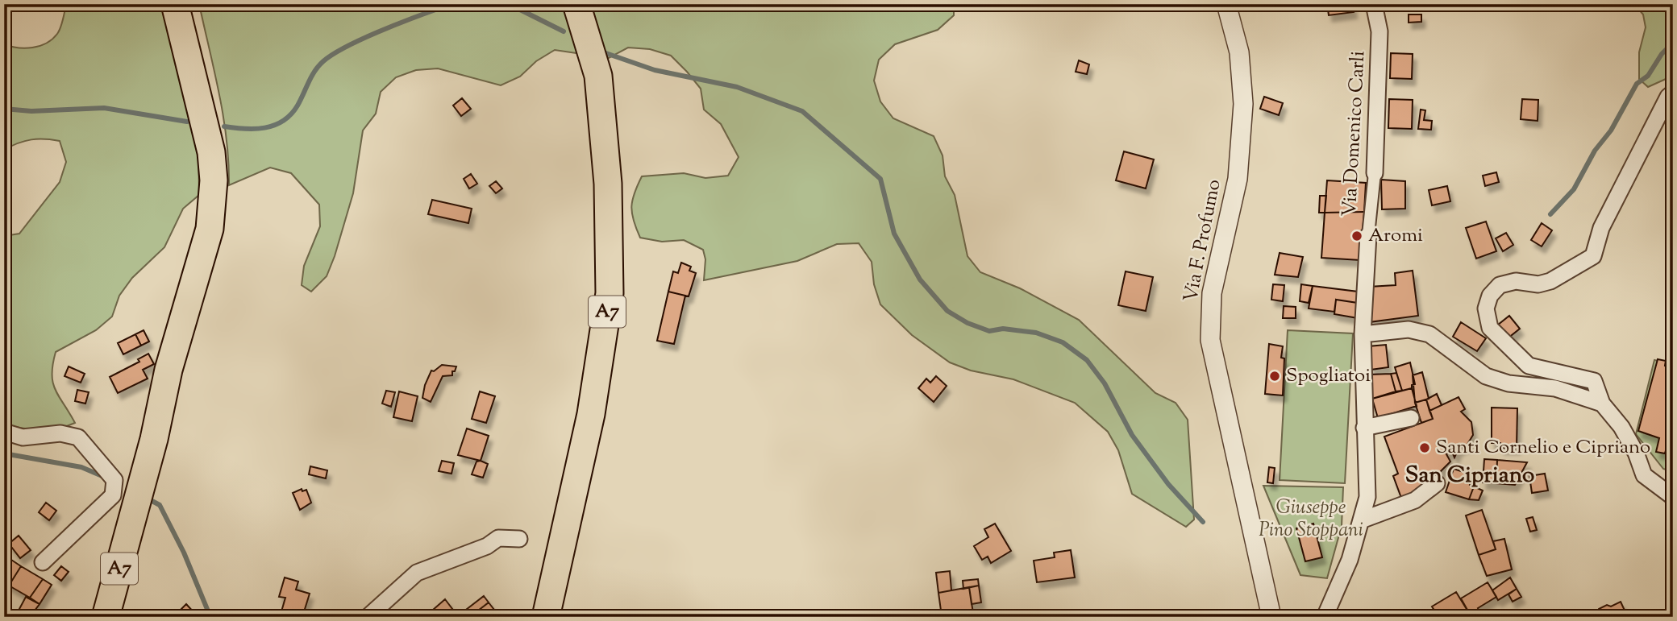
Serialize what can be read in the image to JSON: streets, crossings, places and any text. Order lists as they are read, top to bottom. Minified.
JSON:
{"streets":{"highway":["A7"],"street":["Via Domenico Carli","Via F. Profumo"]},"districts":["San Cipriano"],"parks":["Giuseppe Pino Stoppani"],"places":["Aromi","Spogliatoi","Santi Cornelio e Cipriano"]}
